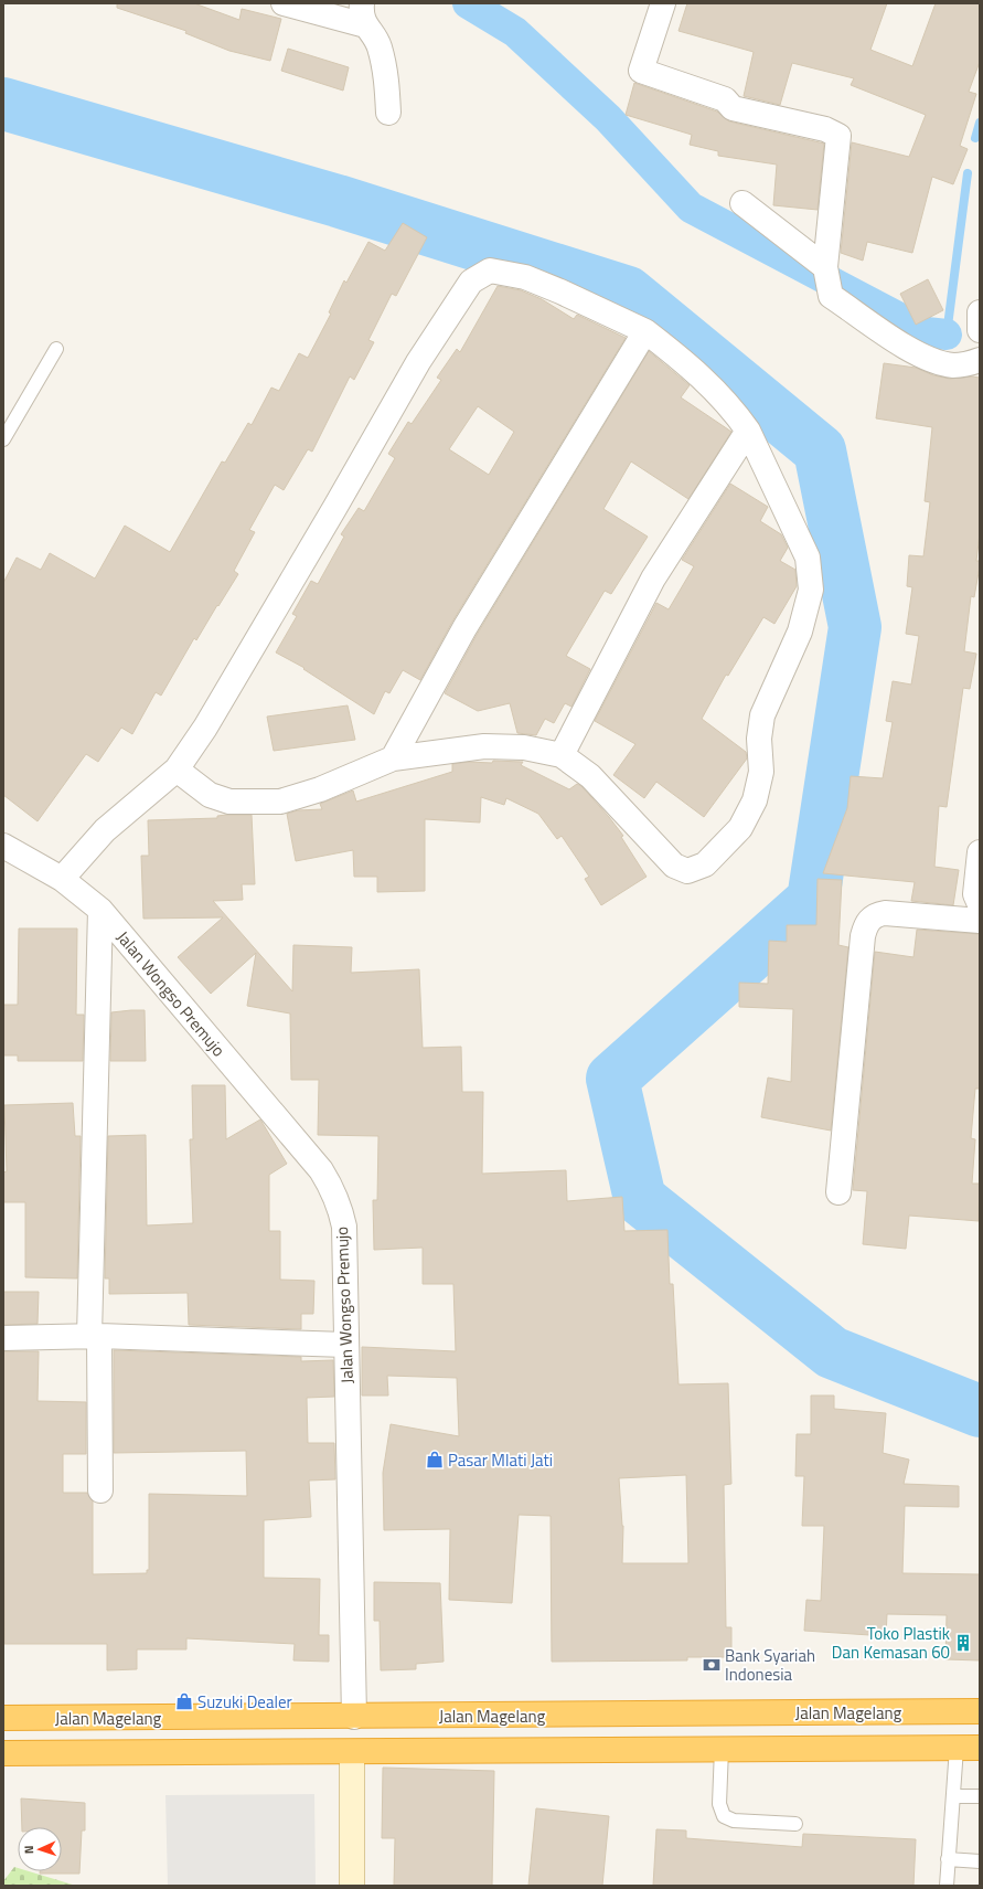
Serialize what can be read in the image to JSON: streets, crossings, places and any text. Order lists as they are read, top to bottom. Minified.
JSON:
{"streets":{"highway":["Jalan Magelang"],"street":["Jalan Wongso Premujo"]},"crossings":[["Jalan Wongso Premujo","Jalan Magelang"]],"places":{"shop":["Pasar Mlati Jati","Suzuki Dealer"],"building":["Toko Plastik Dan Kemasan 60"],"bank":["Bank Syariah Indonesia"]},"north":"left"}
